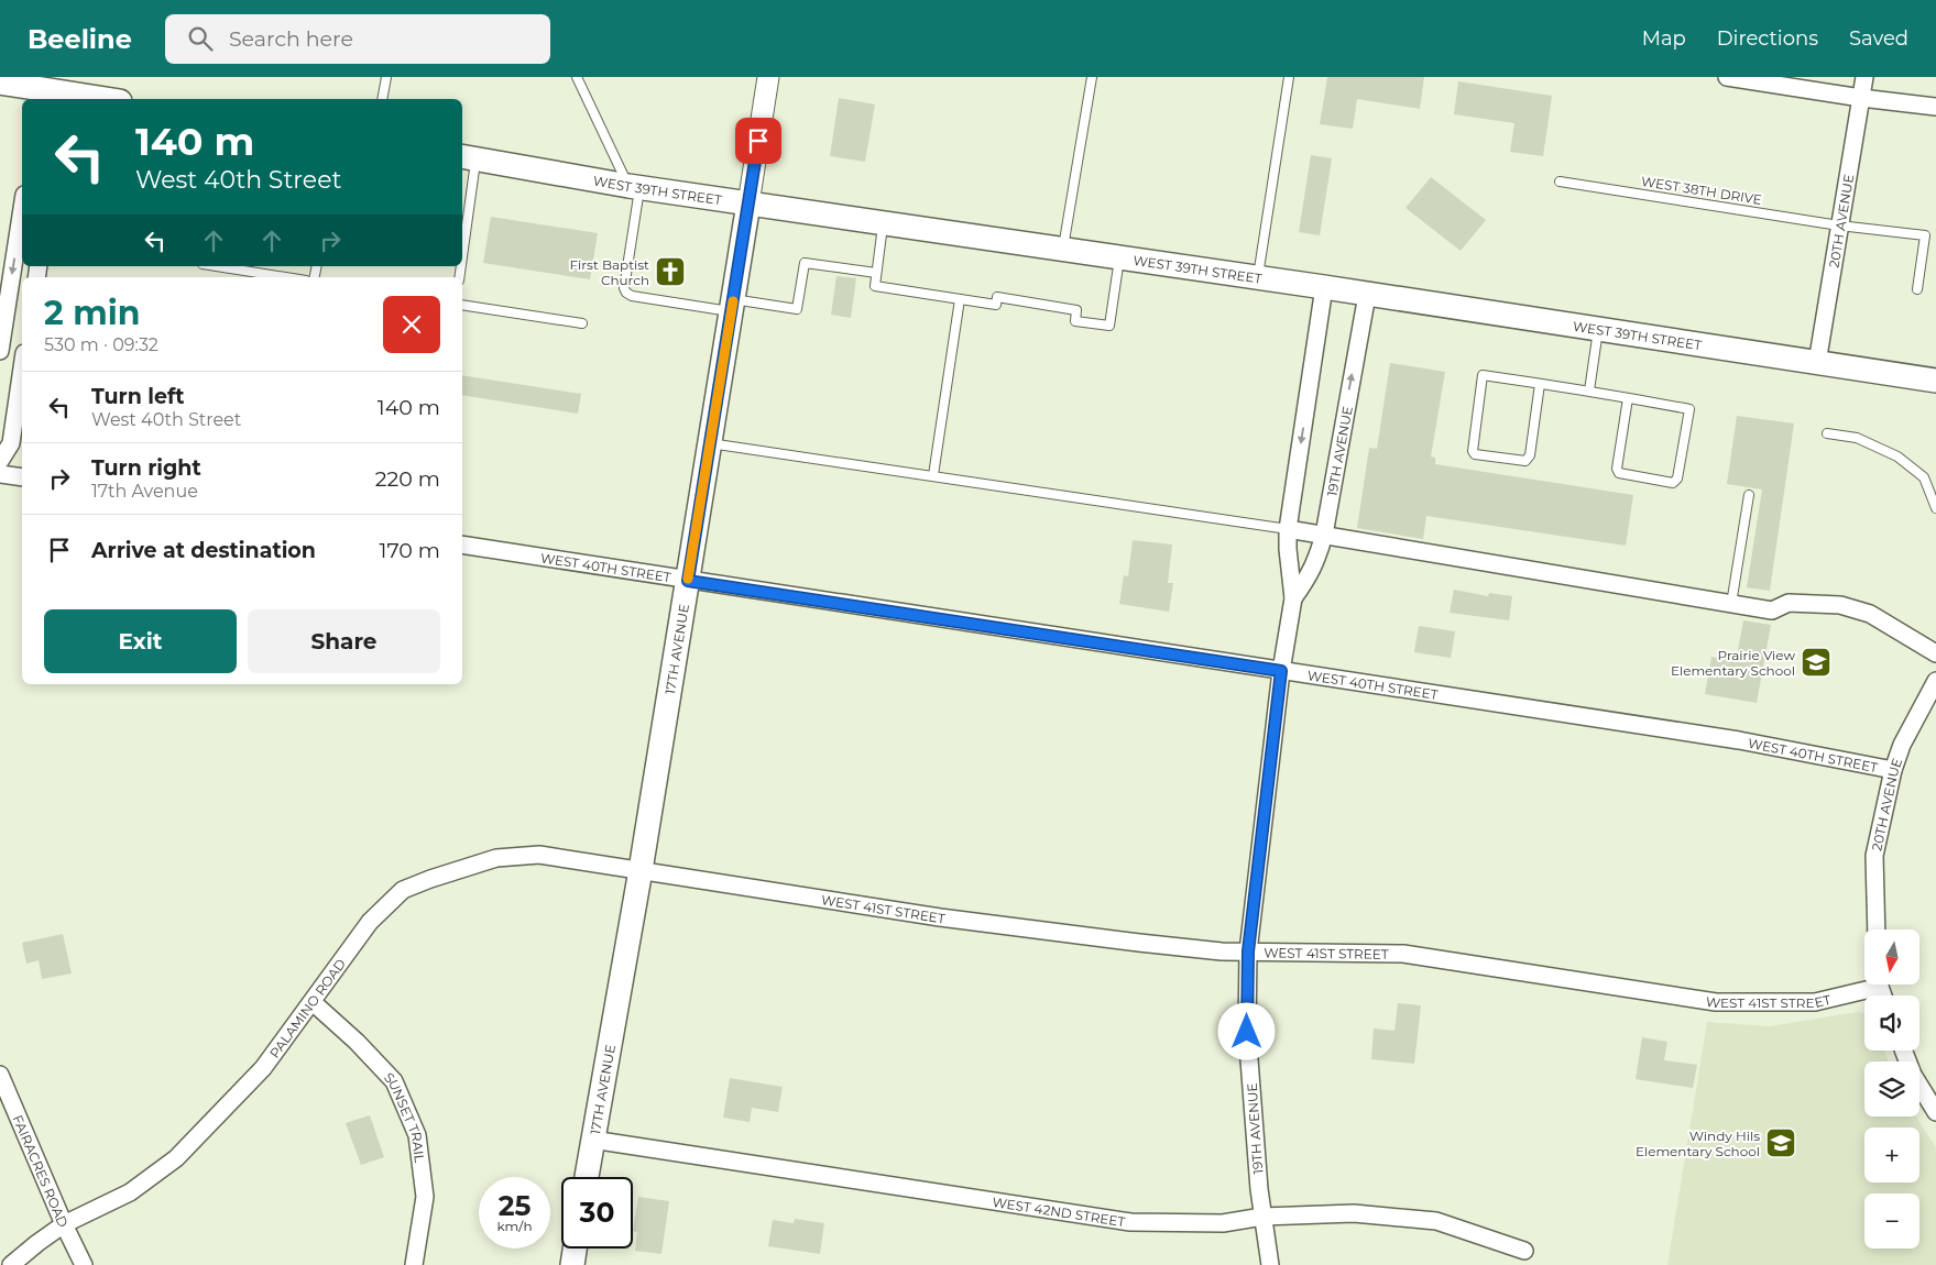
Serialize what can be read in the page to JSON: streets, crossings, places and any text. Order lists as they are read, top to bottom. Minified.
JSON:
{"streets":{"main road":["WEST 39TH STREET","17TH AVENUE"],"street":["20TH AVENUE","19TH AVENUE","WEST 40TH STREET","WEST 41ST STREET","PALAMINO ROAD","SUNSET TRAIL","FAIRACRES ROAD","WEST 42ND STREET"],"lane":["WEST 38TH DRIVE"]},"crossings":[["WEST 39TH STREET","20TH AVENUE"],["WEST 39TH STREET","19TH AVENUE"],["WEST 39TH STREET","17TH AVENUE"],["WEST 38TH DRIVE","20TH AVENUE"],["20TH AVENUE","WEST 40TH STREET"],["19TH AVENUE","WEST 40TH STREET"],["19TH AVENUE","WEST 41ST STREET"],["19TH AVENUE","WEST 42ND STREET"],["WEST 40TH STREET","17TH AVENUE"],["17TH AVENUE","WEST 41ST STREET"],["17TH AVENUE","PALAMINO ROAD"],["17TH AVENUE","WEST 42ND STREET"],["WEST 41ST STREET","PALAMINO ROAD"],["PALAMINO ROAD","SUNSET TRAIL"],["PALAMINO ROAD","FAIRACRES ROAD"]],"places":{"church":["First Baptist Church"],"school or university":["Prairie View Elementary School","Windy Hils Elementary School"]},"north":"bottom","page":{"header":"Beeline","search":"Search here","nav":["Map","Directions","Saved"],"turn":["140 m","West 40th Street"],"heading":["2 min","530 m · 09:32"],"list":[{"name":"Turn left","note":"West 40th Street","value":"140 m"},{"name":"Turn right","note":"17th Avenue","value":"220 m"},{"name":"Arrive at destination","value":"170 m"}],"buttons":["Exit","Share"],"map_buttons":["+","−"],"speed":"25 km/h","limit":"30"}}
